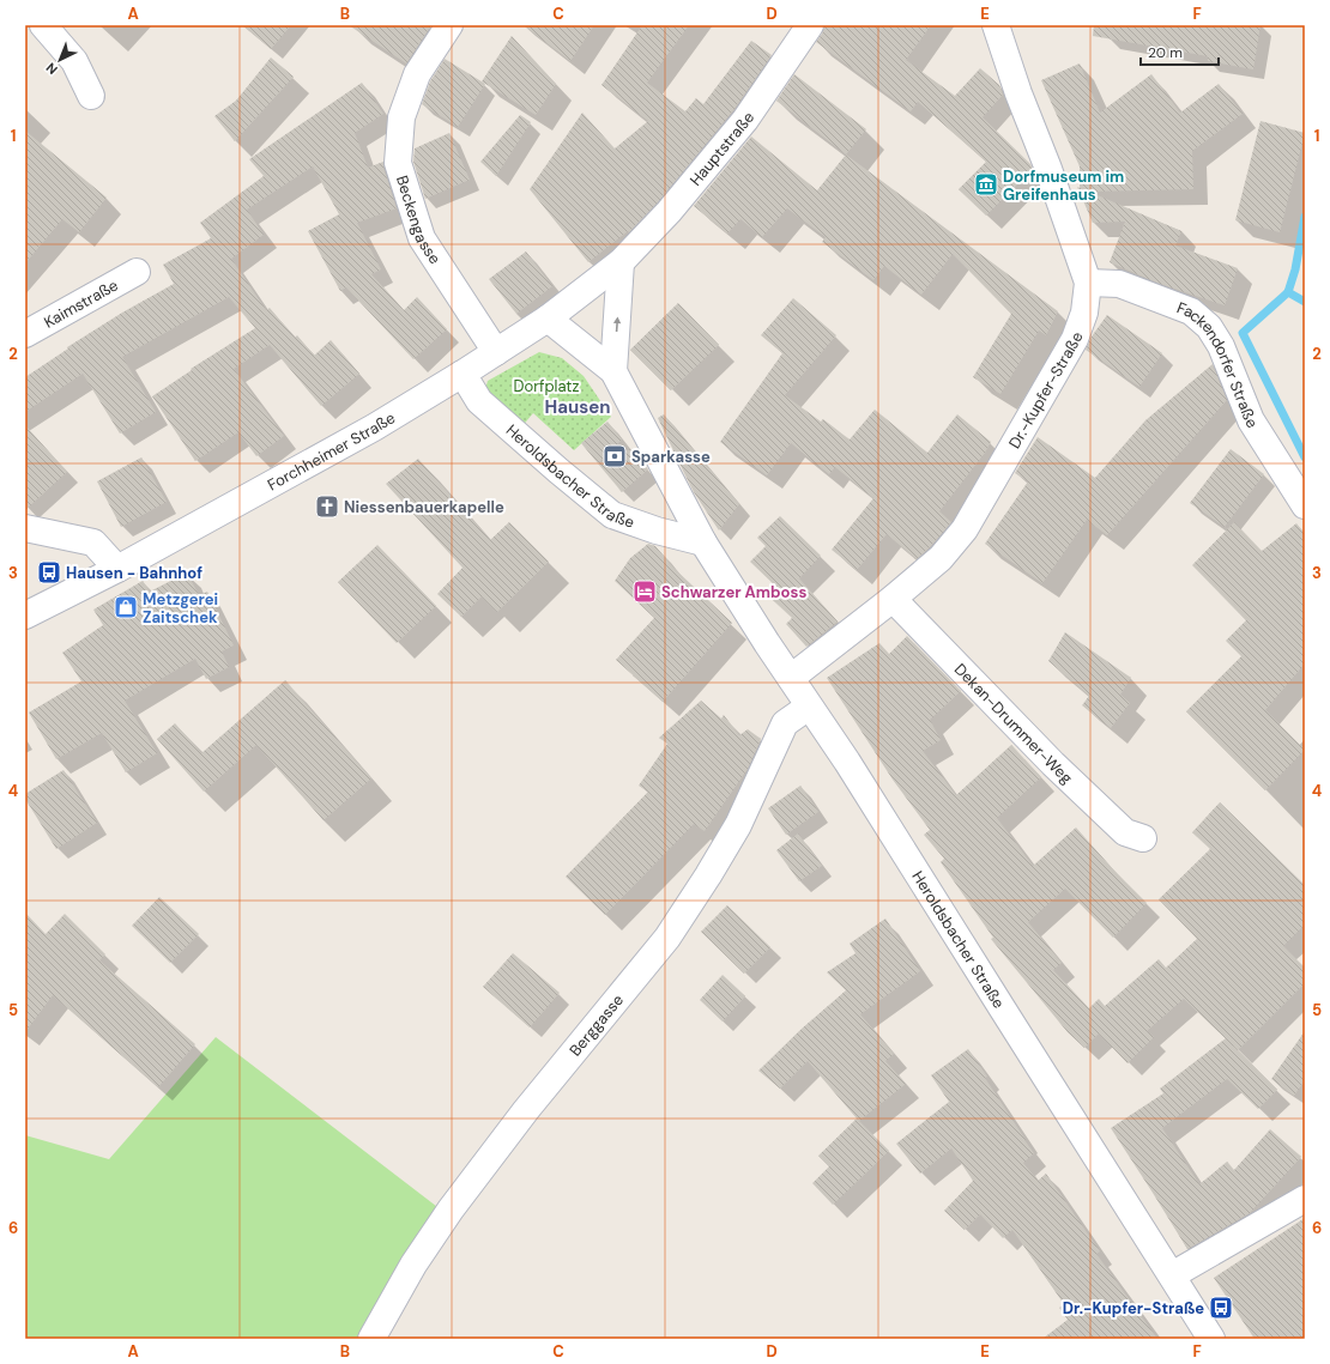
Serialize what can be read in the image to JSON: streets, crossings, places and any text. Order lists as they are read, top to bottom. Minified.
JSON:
{"streets":{"street":["Hauptstraße","Beckengasse","Kaimstraße","Fackendorfer Straße","Dr.-Kupfer-Straße","Forchheimer Straße","Heroldsbacher Straße","Dekan-Drummer-Weg","Berggasse"]},"crossings":[["Hauptstraße","Forchheimer Straße"],["Beckengasse","Forchheimer Straße"],["Fackendorfer Straße","Dr.-Kupfer-Straße"],["Dr.-Kupfer-Straße","Heroldsbacher Straße"],["Dr.-Kupfer-Straße","Dekan-Drummer-Weg"],["Forchheimer Straße","Heroldsbacher Straße"],["Heroldsbacher Straße","Berggasse"]],"districts":["Hausen"],"parks":["Dorfplatz"],"places":{"museum":["Dorfmuseum im Greifenhaus"],"bank":["Sparkasse"],"church":["Niessenbauerkapelle"],"bus stop":["Hausen - Bahnhof","Dr.-Kupfer-Straße"],"hotel":["Schwarzer Amboss"],"shop":["Metzgerei Zaitschek"]},"scale_bar":"20 m","north":"bottom left","grid":{"columns":["A","B","C","D","E","F"],"rows":["1","2","3","4","5","6"]}}
